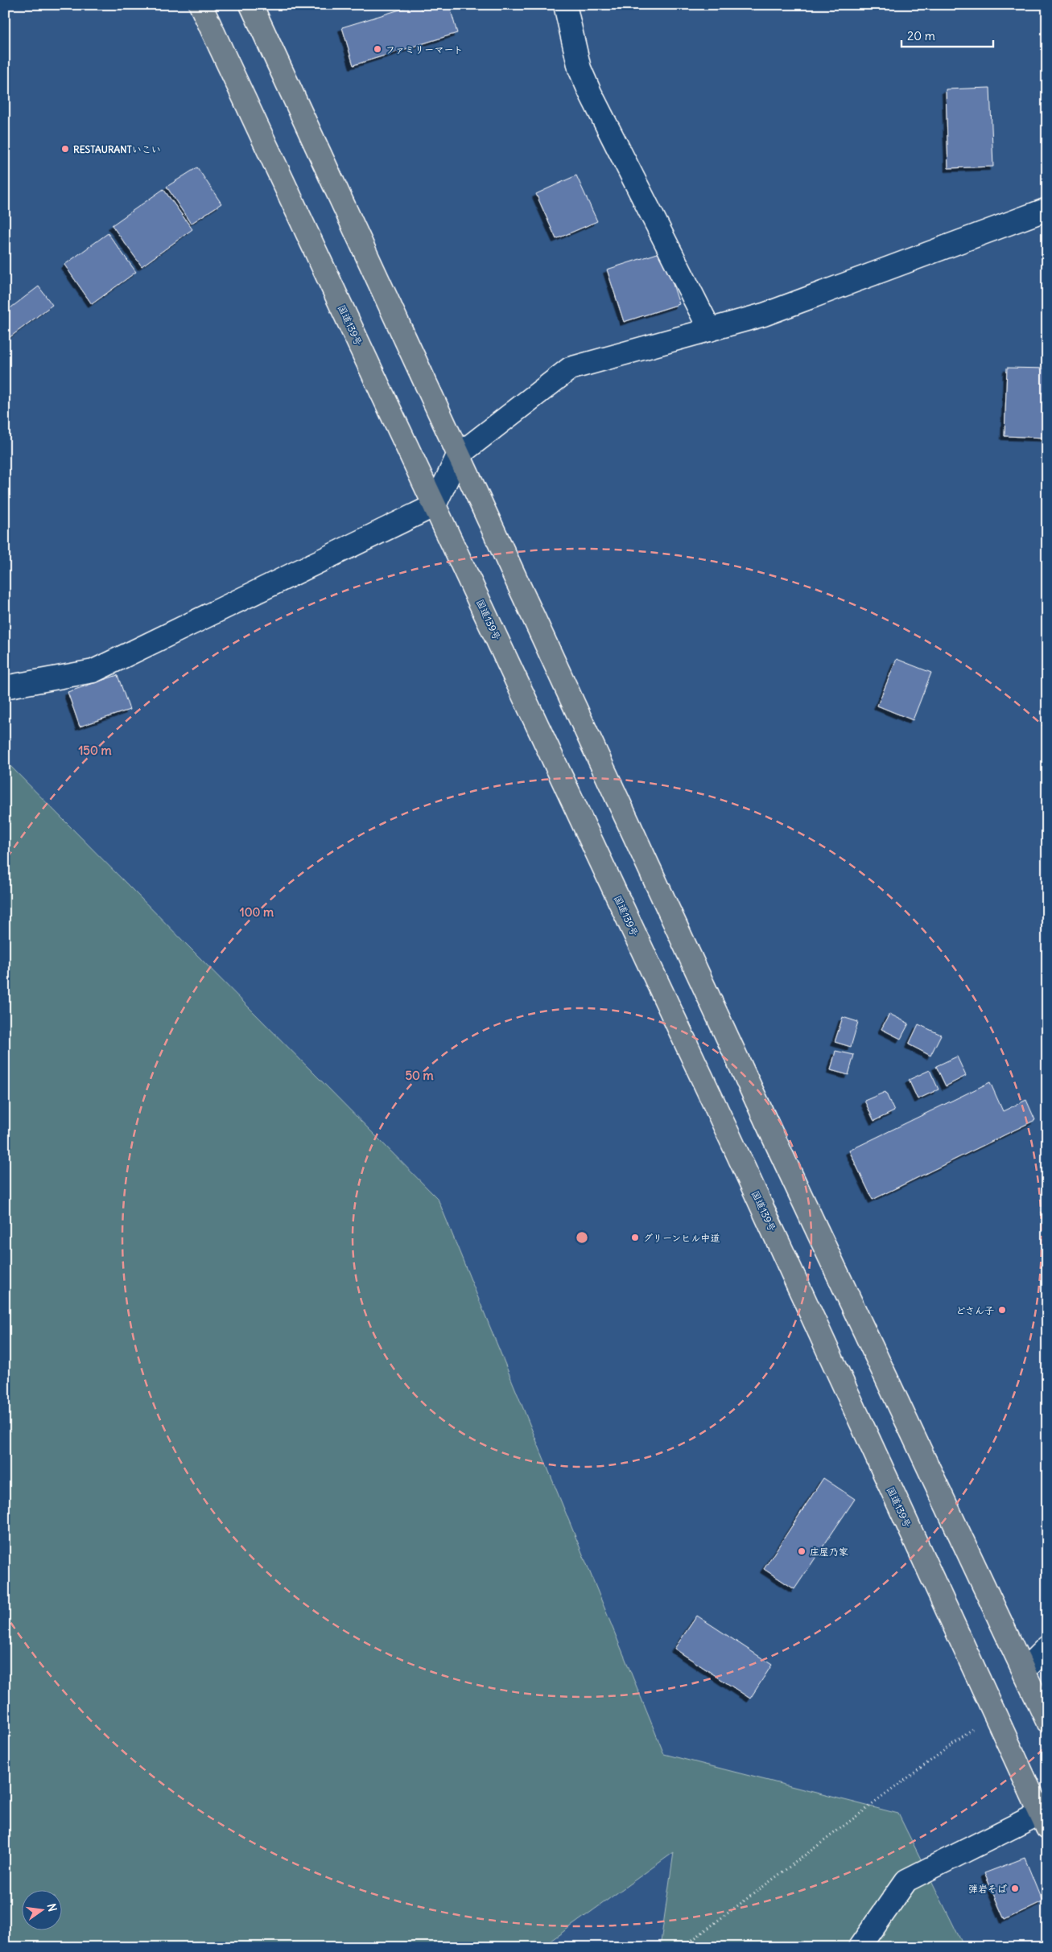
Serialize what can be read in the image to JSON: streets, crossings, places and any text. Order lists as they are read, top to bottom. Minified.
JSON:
{"streets":{"highway":["国道139号"]},"places":["ファミリーマート","RESTAURANTいこい","グリーンヒル中道","どさん子","庄屋乃家","弾岩そば"],"scale_bar":"20 m","north":"right","rings":["150 m","100 m","50 m"]}
